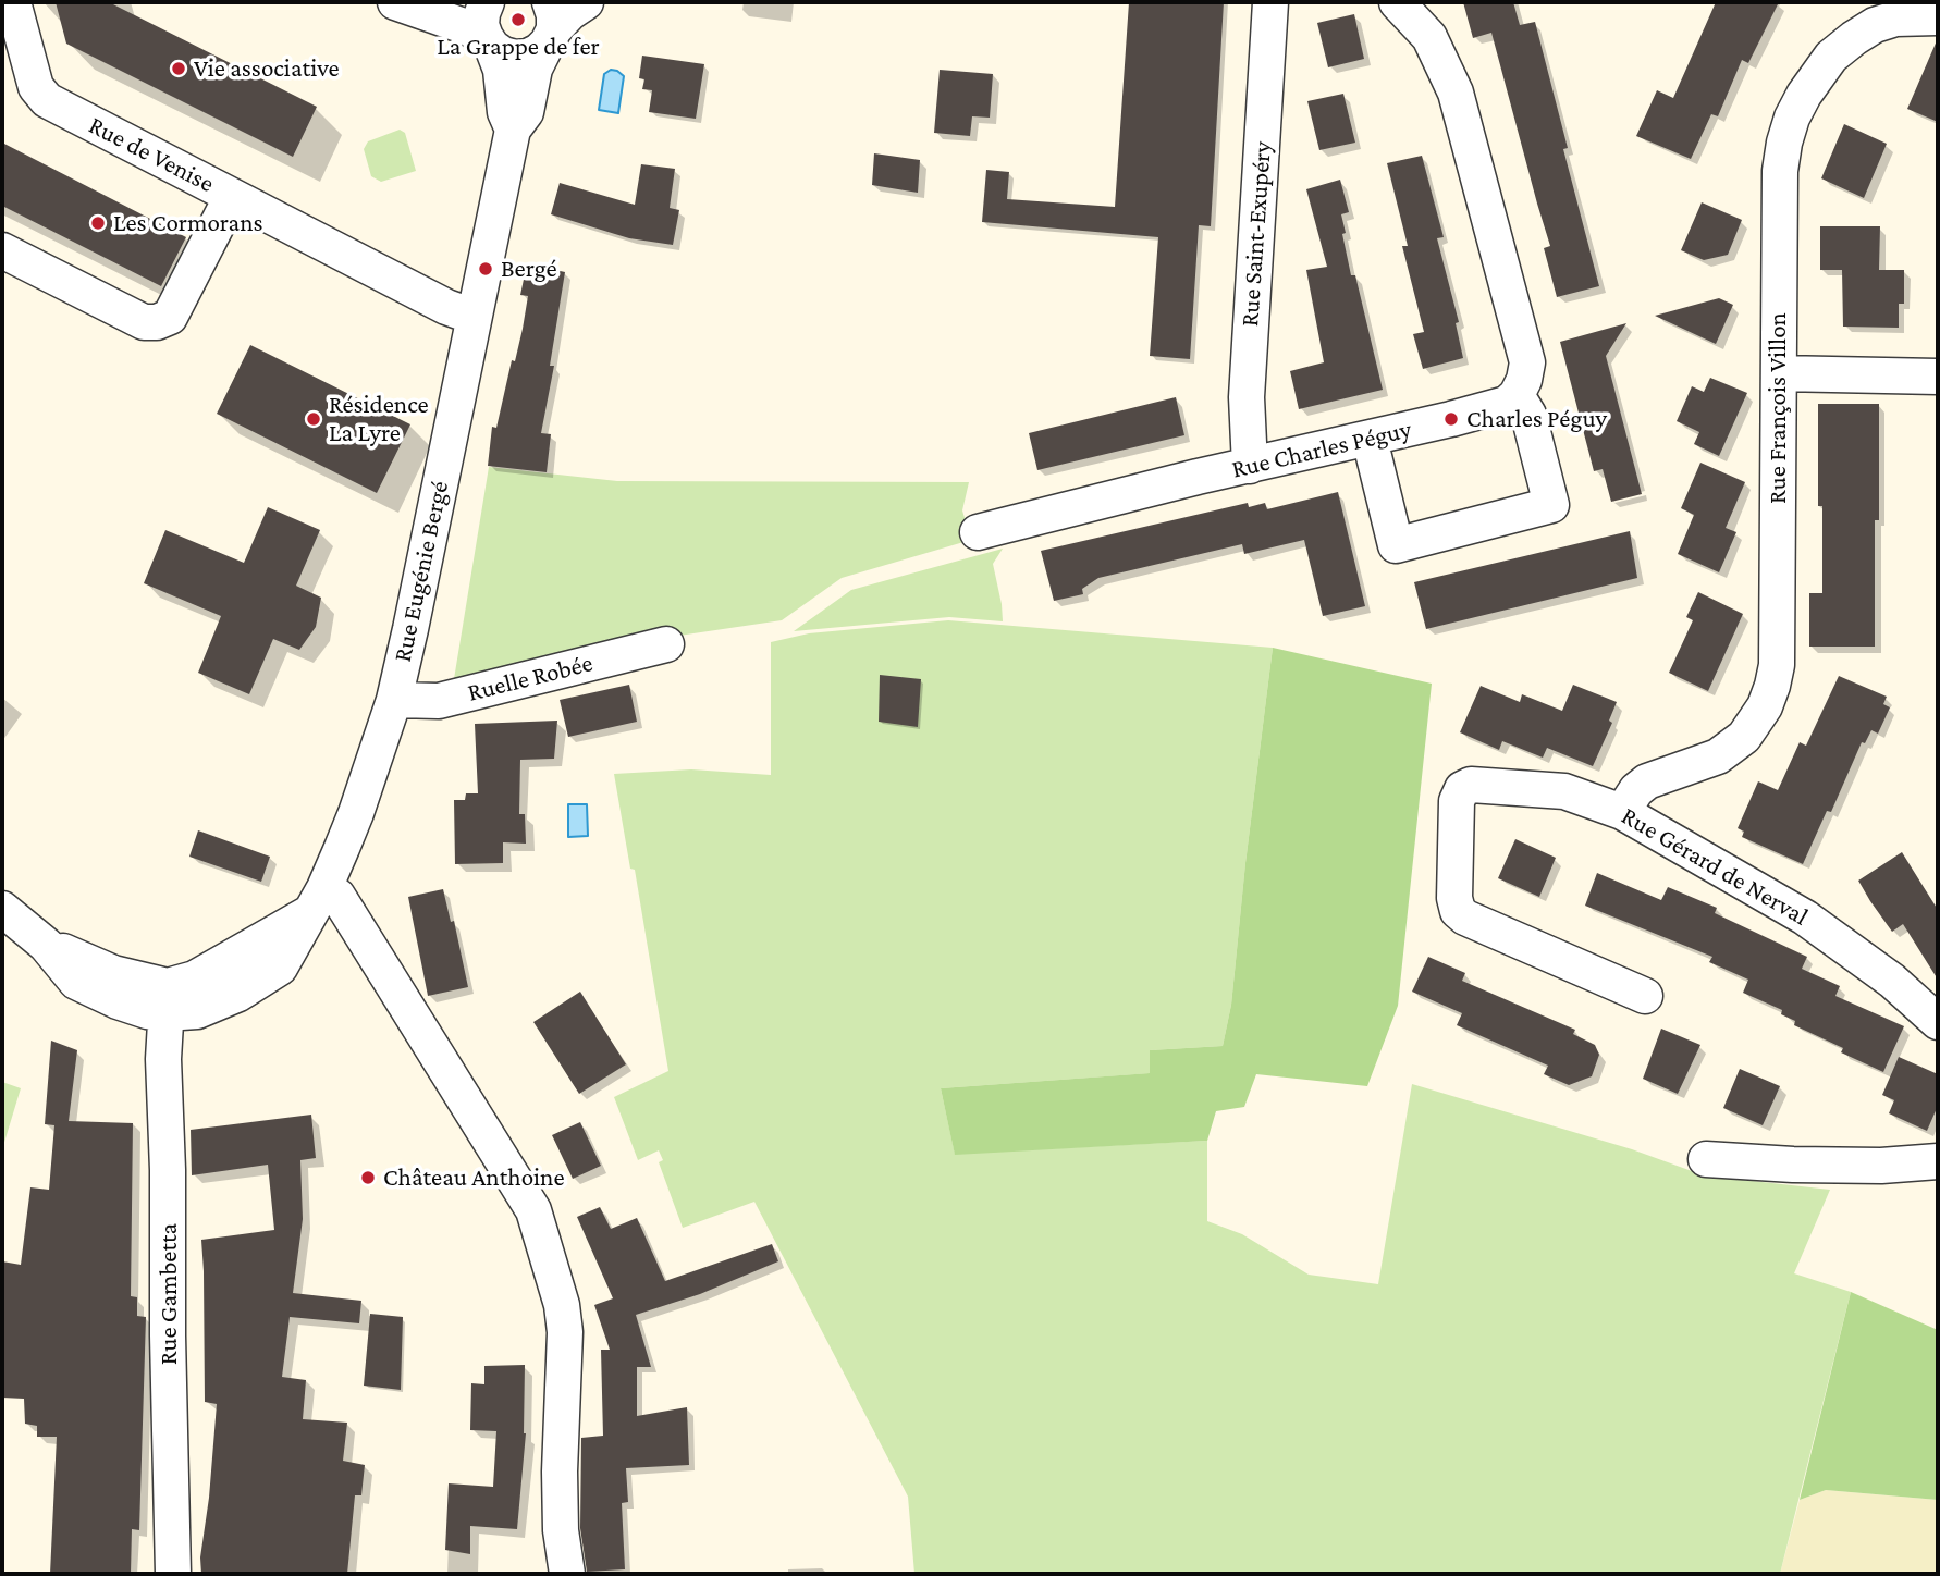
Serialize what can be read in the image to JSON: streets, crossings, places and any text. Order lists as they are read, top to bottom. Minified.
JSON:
{"streets":{"street":["Rue de Venise","Rue Saint-Exupéry","Rue François Villon","Rue Charles Péguy","Rue Eugénie Bergé","Ruelle Robée","Rue Gérard de Nerval","Rue Gambetta"]},"crossings":[["Rue de Venise","Rue Eugénie Bergé"],["Rue Saint-Exupéry","Rue Charles Péguy"],["Rue François Villon","Rue Gérard de Nerval"],["Rue Eugénie Bergé","Ruelle Robée"]],"places":["La Grappe de fer","Vie associative","Les Cormorans","Bergé","Résidence La Lyre","Charles Péguy","Château Anthoine"]}
